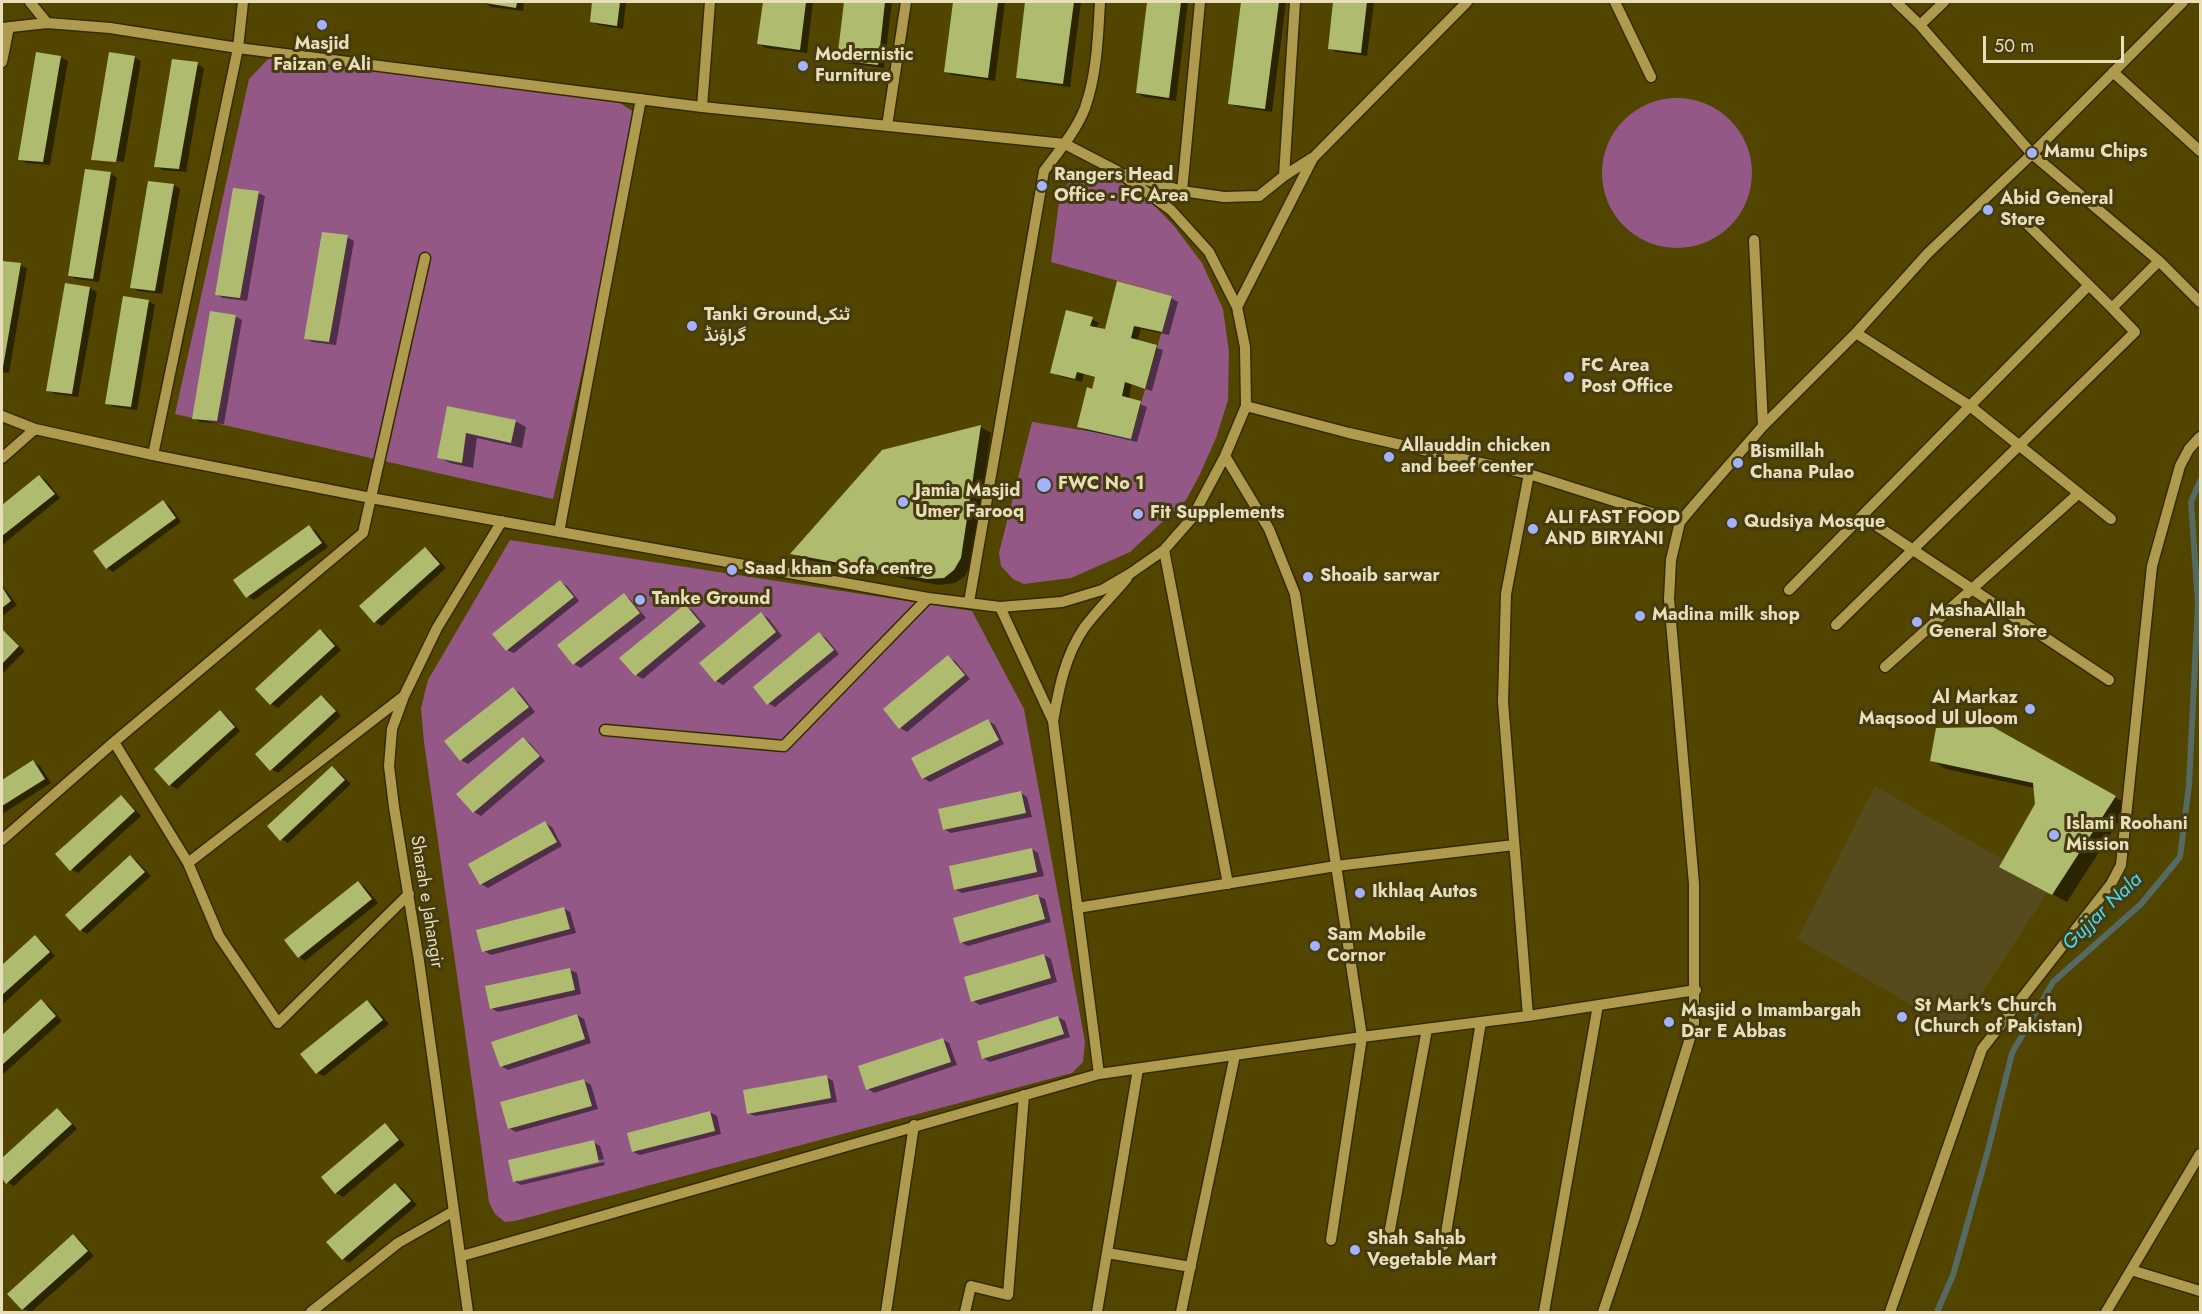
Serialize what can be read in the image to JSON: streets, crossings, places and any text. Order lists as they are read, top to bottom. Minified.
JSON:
{"streets":{"street":["Sharah e Jahangir"]},"water":["Gujjar Nala"],"places":["Masjid Faizan e Ali","Modernistic Furniture","Mamu Chips","Rangers Head Office - FC Area","Abid General Store","Tanki Groundٹنکی گراؤنڈ","FC Area Post Office","Allauddin chicken and beef center","Bismillah Chana Pulao","FWC No 1","Jamia Masjid Umer Farooq","Fit Supplements","Qudsiya Mosque","ALI FAST FOOD AND BIRYANI","Saad khan Sofa centre","Shoaib sarwar","Tanke Ground","Madina milk shop","MashaAllah General Store","Al Markaz Maqsood Ul Uloom","Islami Roohani Mission","Ikhlaq Autos","Sam Mobile Cornor","St Mark's Church (Church of Pakistan)","Masjid o Imambargah Dar E Abbas","Shah Sahab Vegetable Mart"],"scale_bar":"50 m"}
